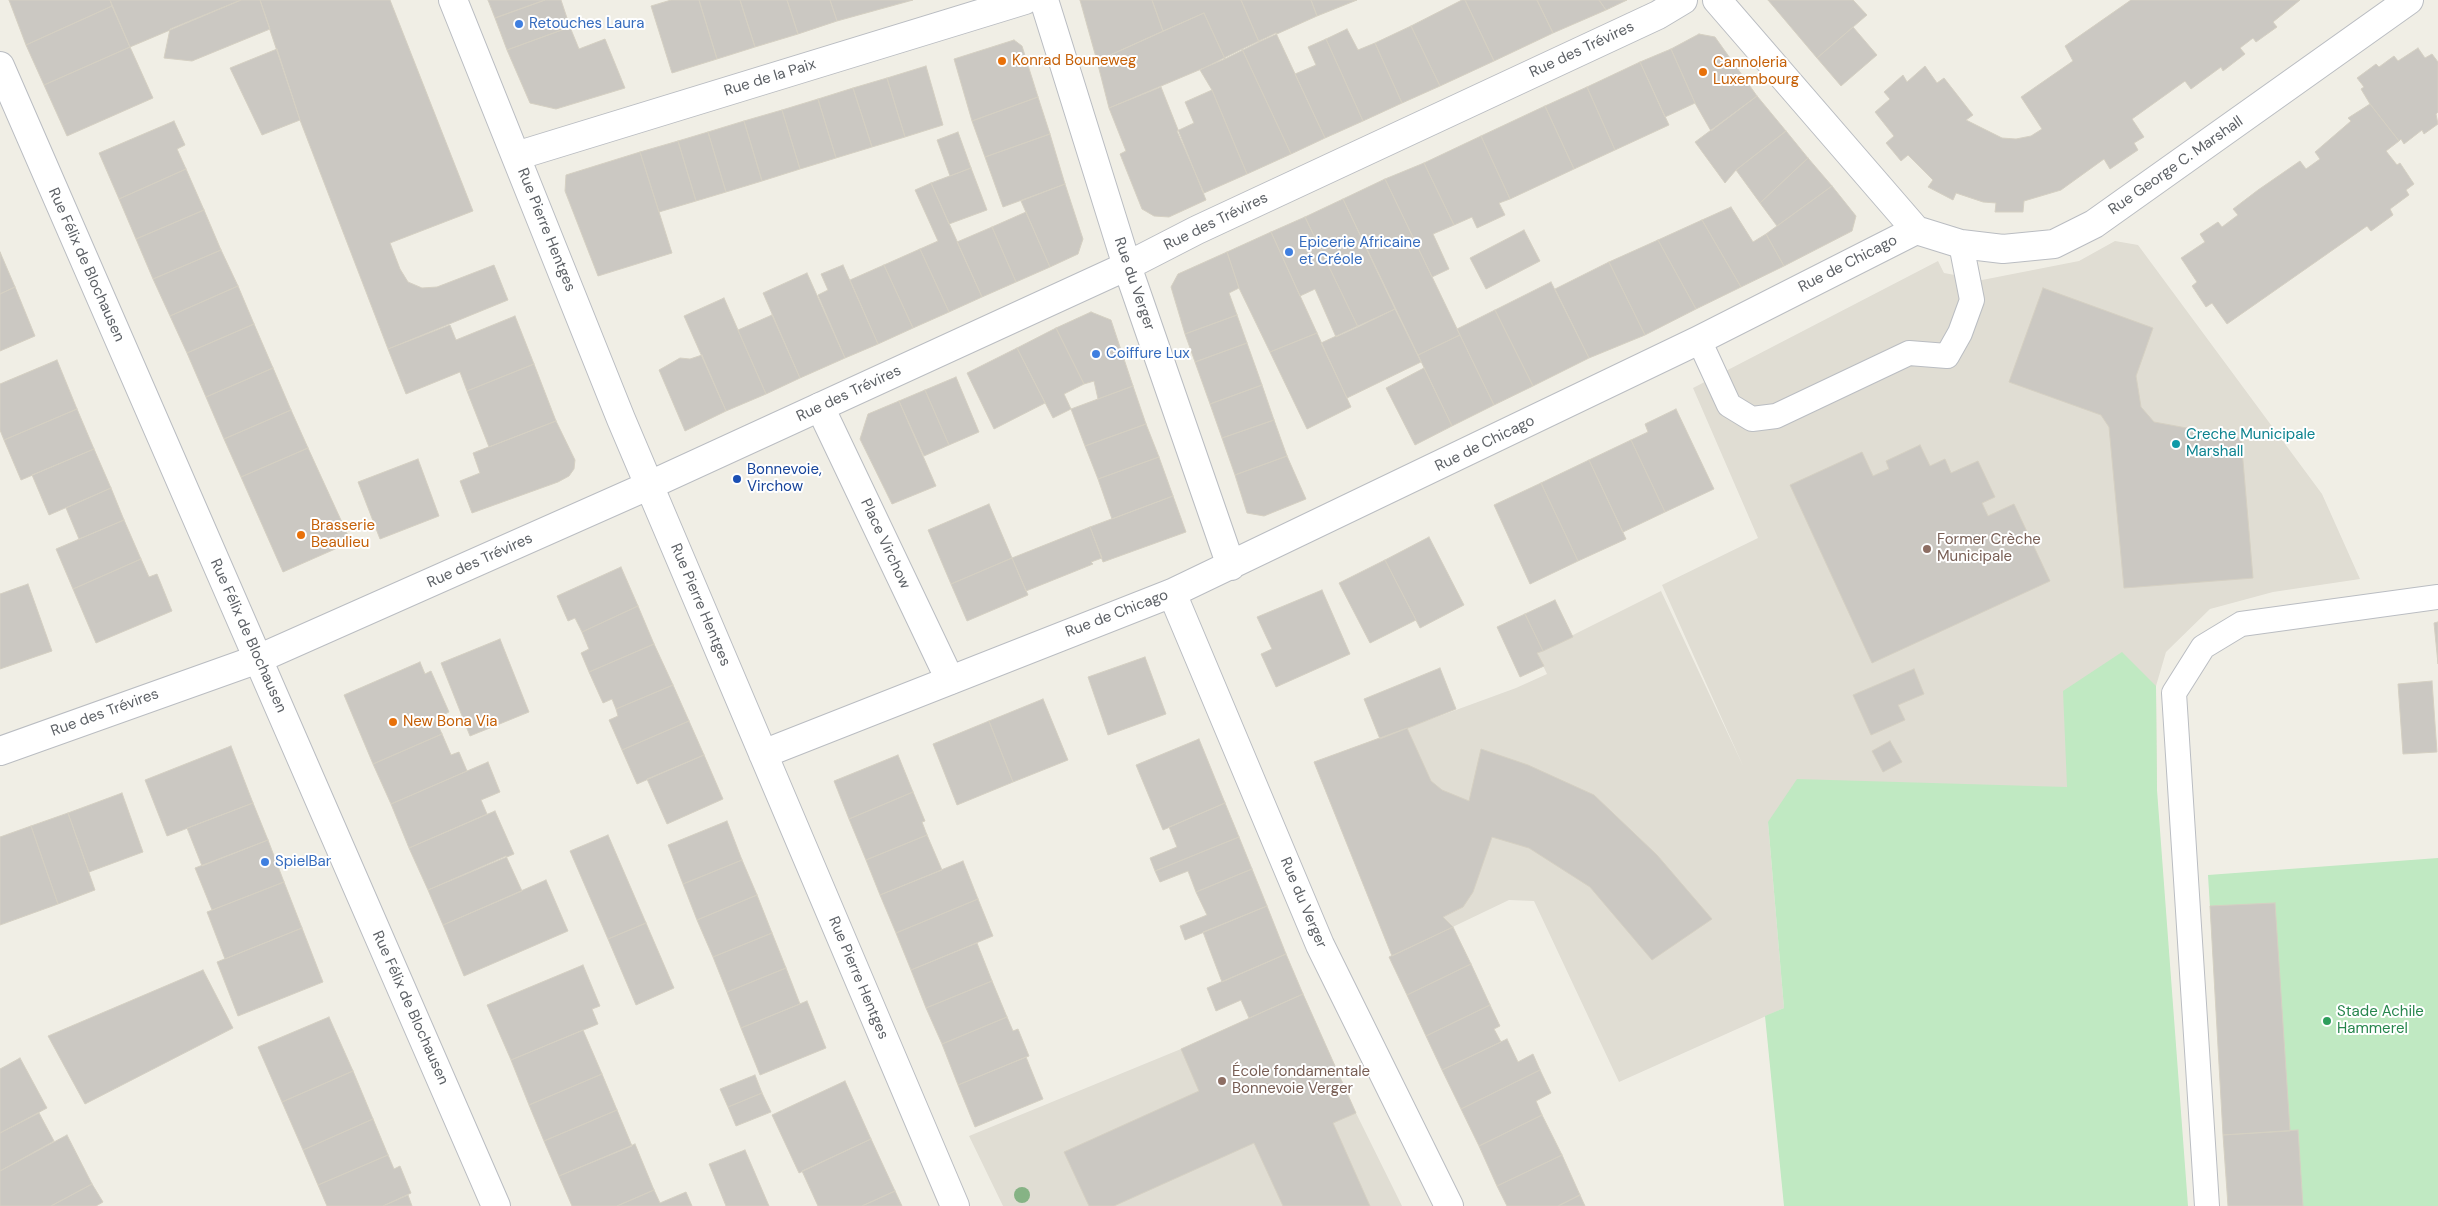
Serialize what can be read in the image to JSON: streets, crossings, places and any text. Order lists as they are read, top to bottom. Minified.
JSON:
{"streets":{"street":["Rue des Trévires","Rue de la Paix","Rue George C. Marshall","Rue Pierre Hentges","Rue de Chicago","Rue Félix de Blochausen","Rue du Verger","Place Virchow"]},"crossings":[["Rue des Trévires","Rue Pierre Hentges"],["Rue des Trévires","Rue Félix de Blochausen"],["Rue des Trévires","Rue du Verger"],["Rue des Trévires","Place Virchow"],["Rue de la Paix","Rue Pierre Hentges"],["Rue George C. Marshall","Rue de Chicago"],["Rue Pierre Hentges","Rue de Chicago"],["Rue de Chicago","Rue du Verger"],["Rue de Chicago","Place Virchow"]],"places":["Retouches Laura","Konrad Bouneweg","Cannoleria Luxembourg","Epicerie Africaine et Créole","Coiffure Lux","Creche Municipale Marshall","Bonnevoie, Virchow","Brasserie Beaulieu","Former Crèche Municipale","New Bona Via","SpielBar","Stade Achile Hammerel","École fondamentale Bonnevoie Verger"]}
